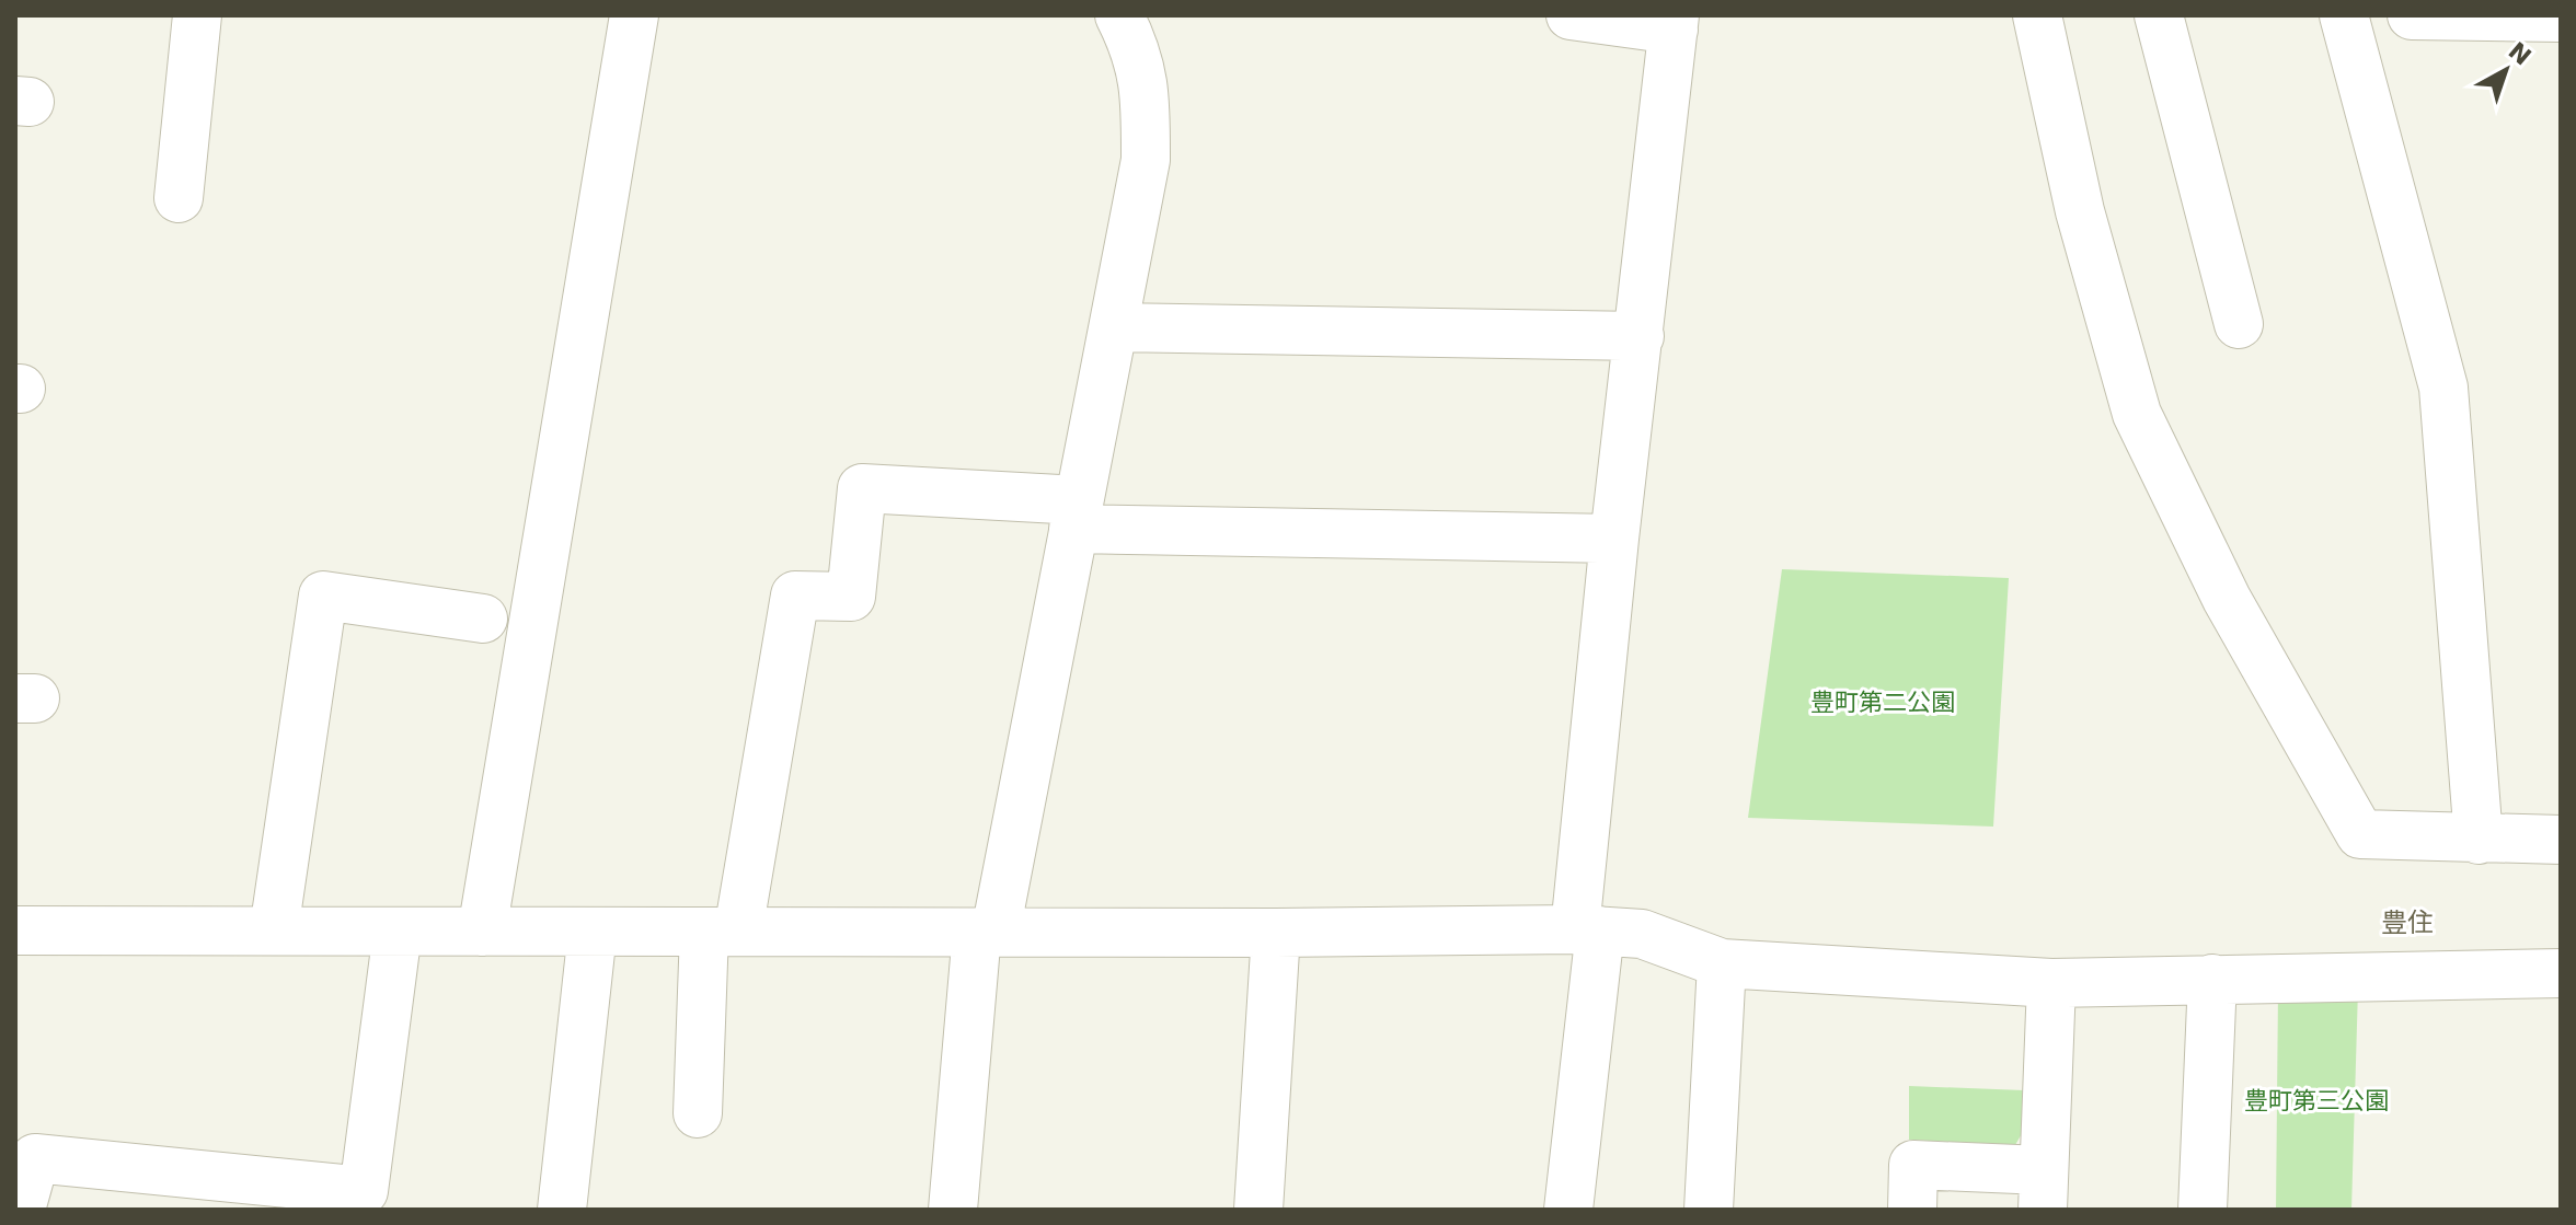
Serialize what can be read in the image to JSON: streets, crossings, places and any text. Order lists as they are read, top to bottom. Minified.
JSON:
{"districts":["豊住"],"parks":["豊町第二公園","豊町第三公園"],"north":"top right"}
